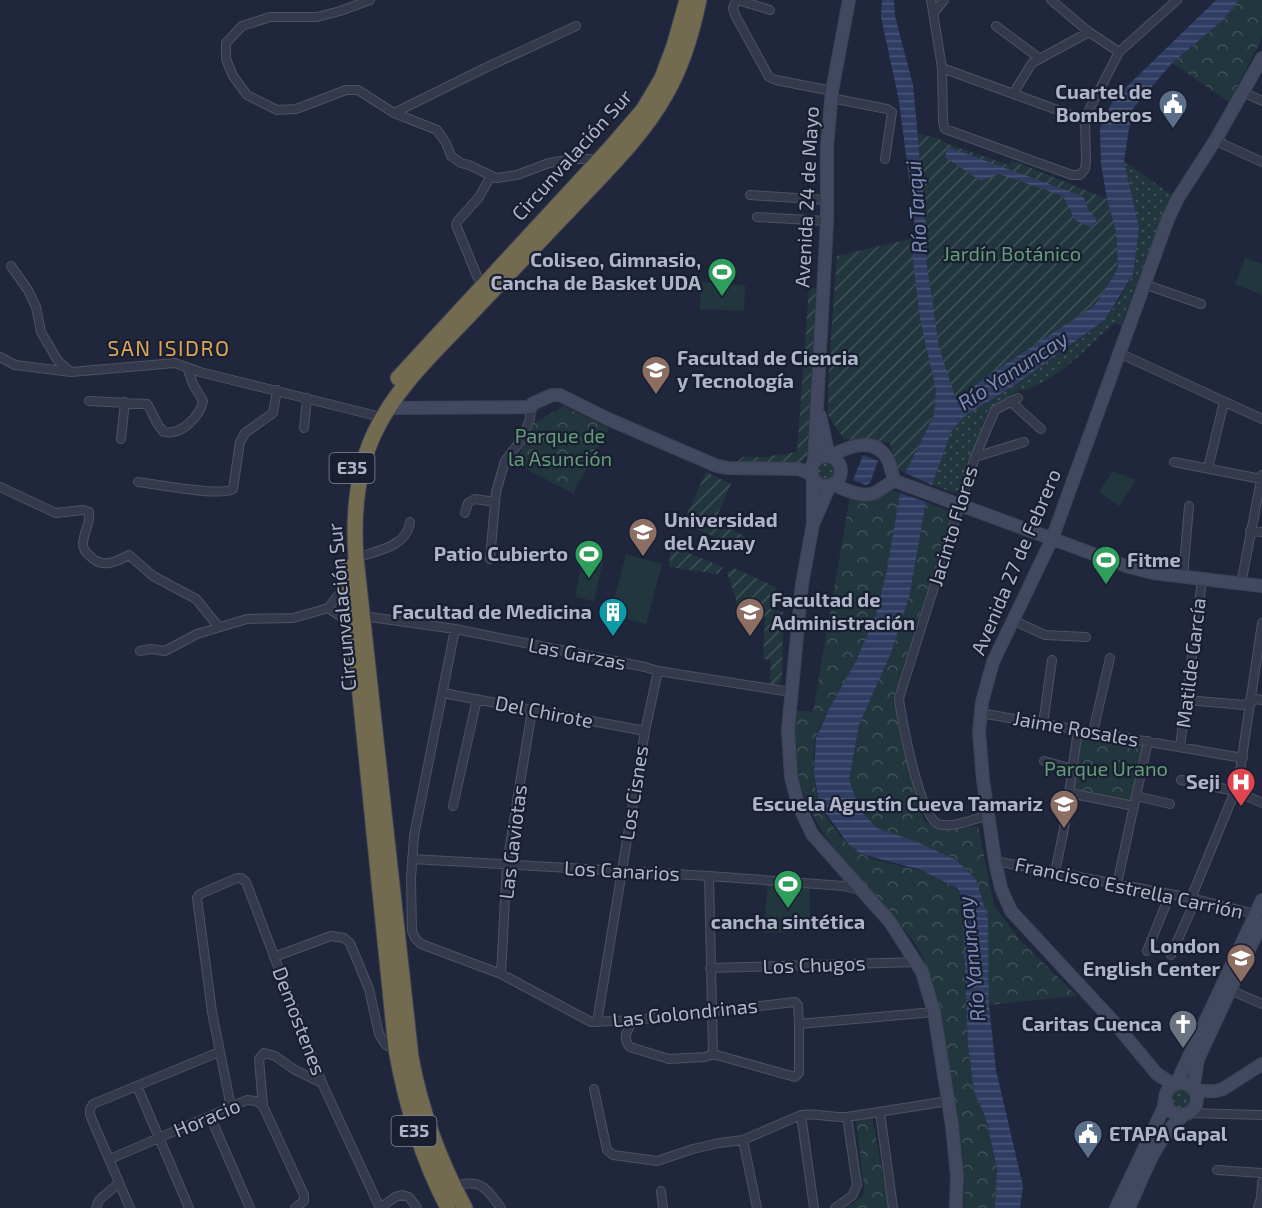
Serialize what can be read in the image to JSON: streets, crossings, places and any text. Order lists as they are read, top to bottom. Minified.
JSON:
{"streets":{"highway":["Circunvalación Sur","E35"],"street":["Avenida 24 de Mayo","Jacinto Flores","Avenida 27 de Febrero","Las Garzas","Matilde García","Del Chirote","Jaime Rosales","Los Cisnes","Las Gaviotas","Los Canarios","Francisco Estrella Carrión","Los Chugos","Las Golondrinas","Demostenes","Horacio"]},"crossings":[["Circunvalación Sur","Las Garzas"],["Avenida 24 de Mayo","Las Garzas"],["Avenida 24 de Mayo","Los Canarios"],["Avenida 24 de Mayo","Los Chugos"],["Jacinto Flores","Avenida 27 de Febrero"],["Avenida 27 de Febrero","Jaime Rosales"],["Avenida 27 de Febrero","Francisco Estrella Carrión"],["Las Garzas","Los Cisnes"],["Matilde García","Jaime Rosales"],["Del Chirote","Los Cisnes"],["Del Chirote","Las Gaviotas"],["Los Cisnes","Los Canarios"],["Los Cisnes","Las Golondrinas"],["Las Gaviotas","Los Canarios"],["Las Gaviotas","Las Golondrinas"],["Los Canarios","Las Golondrinas"]],"districts":["SAN ISIDRO"],"water":["Río Tarqui","Río Yanuncay"],"parks":["Jardín Botánico","Parque de la Asunción","Parque Urano"],"places":{"public building":["Cuartel de Bomberos","ETAPA Gapal"],"sports":["Coliseo, Gimnasio, Cancha de Basket UDA","Patio Cubierto","Fitme","cancha sintética"],"school or university":["Facultad de Ciencia y Tecnología","Universidad del Azuay","Facultad de Administración","Escuela Agustín Cueva Tamariz","London English Center"],"building":["Facultad de Medicina"],"hospital":["Seji"],"church":["Caritas Cuenca"]}}
